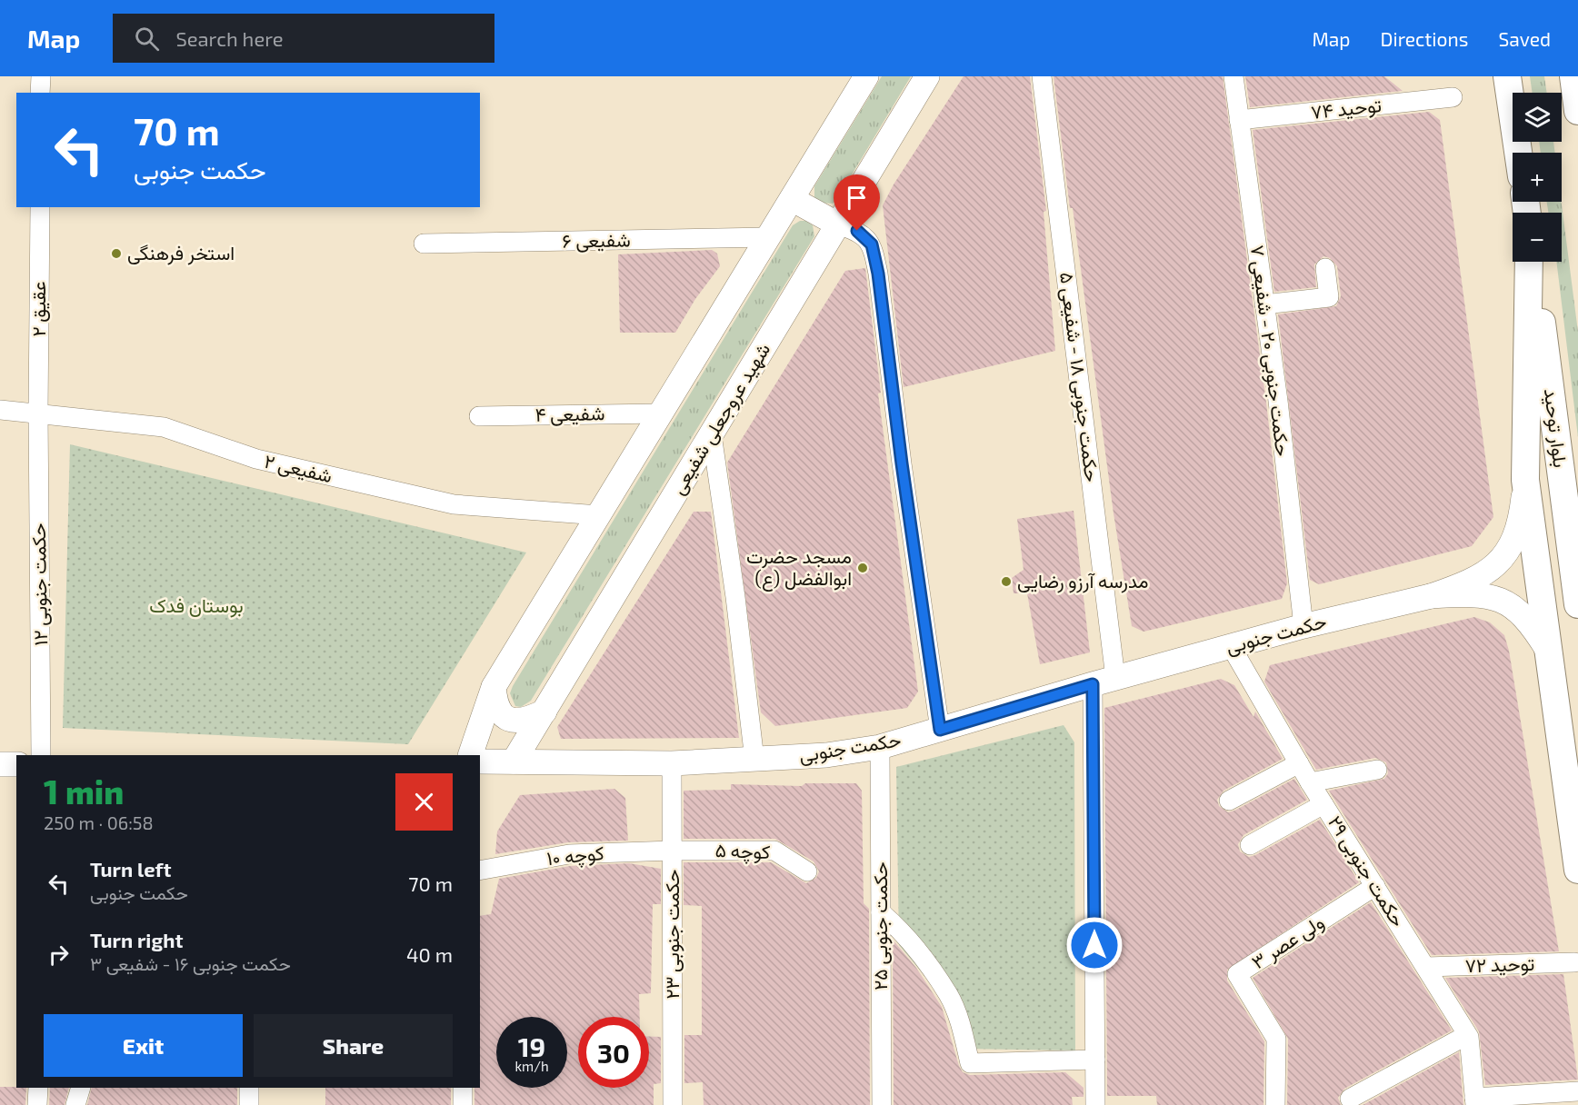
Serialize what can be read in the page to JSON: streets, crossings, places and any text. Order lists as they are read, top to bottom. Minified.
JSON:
{"streets":{"main road":["بلوار توحید"],"street":["توحید ۷۴","شفیعی ۶","عقیق ۲","حکمت جنوبی ۲۰ - شفیعی ۷","حکمت جنوبی ۱۸ - شفیعی ۵","شفیعی ۴","شهید عروجعلی شفیعی","شفیعی ۲","حکمت جنوبی ۱۲","حکمت جنوبی","کوچه ۵","کوچه ۱۰","حکمت جنوبی ۲۹","حکمت جنوبی ۲۵","حکمت جنوبی ۲۳","ولی عصر ۳","توحید ۷۲"]},"crossings":[["توحید ۷۴","حکمت جنوبی ۲۰ - شفیعی ۷"],["عقیق ۲","شفیعی ۲"],["عقیق ۲","حکمت جنوبی ۱۲"],["حکمت جنوبی ۲۰ - شفیعی ۷","حکمت جنوبی"],["حکمت جنوبی ۱۸ - شفیعی ۵","حکمت جنوبی"],["شهید عروجعلی شفیعی","حکمت جنوبی"],["شفیعی ۲","حکمت جنوبی ۱۲"],["حکمت جنوبی","حکمت جنوبی ۲۹"],["حکمت جنوبی","حکمت جنوبی ۲۵"],["حکمت جنوبی","حکمت جنوبی ۲۳"],["کوچه ۵","کوچه ۱۰"],["کوچه ۵","حکمت جنوبی ۲۳"],["کوچه ۱۰","حکمت جنوبی ۲۳"],["حکمت جنوبی ۲۹","ولی عصر ۳"],["حکمت جنوبی ۲۹","توحید ۷۲"]],"parks":["بوستان فدک"],"places":["استخر فرهنگی","مسجد حضرت ابوالفضل (ع)","مدرسه آرزو رضایی"],"page":{"header":"Map","search":"Search here","nav":["Map","Directions","Saved"],"map_buttons":["+","−"],"turn":["70 m","حکمت جنوبی"],"heading":["1 min","250 m · 06:58"],"list":[{"name":"Turn left","note":"حکمت جنوبی","value":"70 m"},{"name":"Turn right","note":"حکمت جنوبی ۱۶ - شفیعی ۳","value":"40 m"}],"buttons":["Exit","Share"],"speed":"19 km/h","limit":"30"}}
